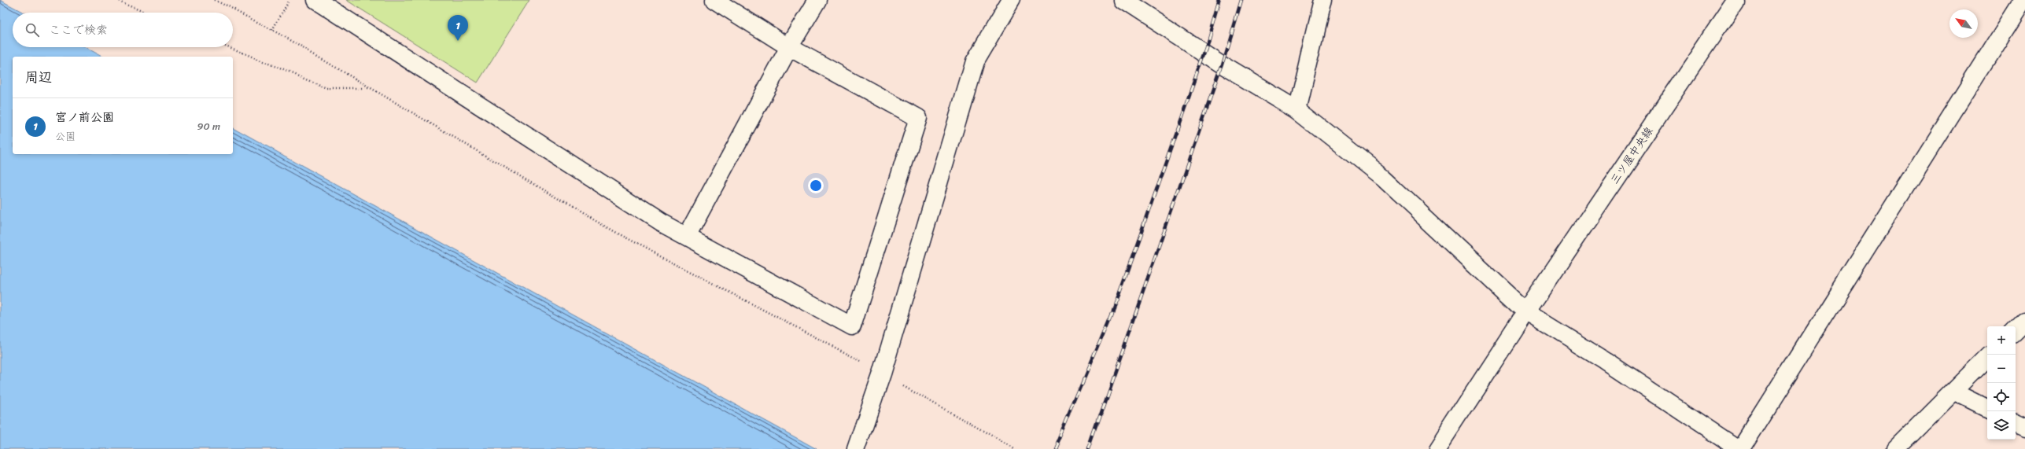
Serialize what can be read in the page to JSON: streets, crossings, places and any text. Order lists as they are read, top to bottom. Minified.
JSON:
{"streets":{"street":["三ツ屋中央線"]},"north":"top left","page":{"search":"ここで検索","pins":"1","heading":"周辺","list":[{"mark":"1","name":"宮ノ前公園","note":"公園","value":"90 m"}],"map_buttons":["+","−"]}}
